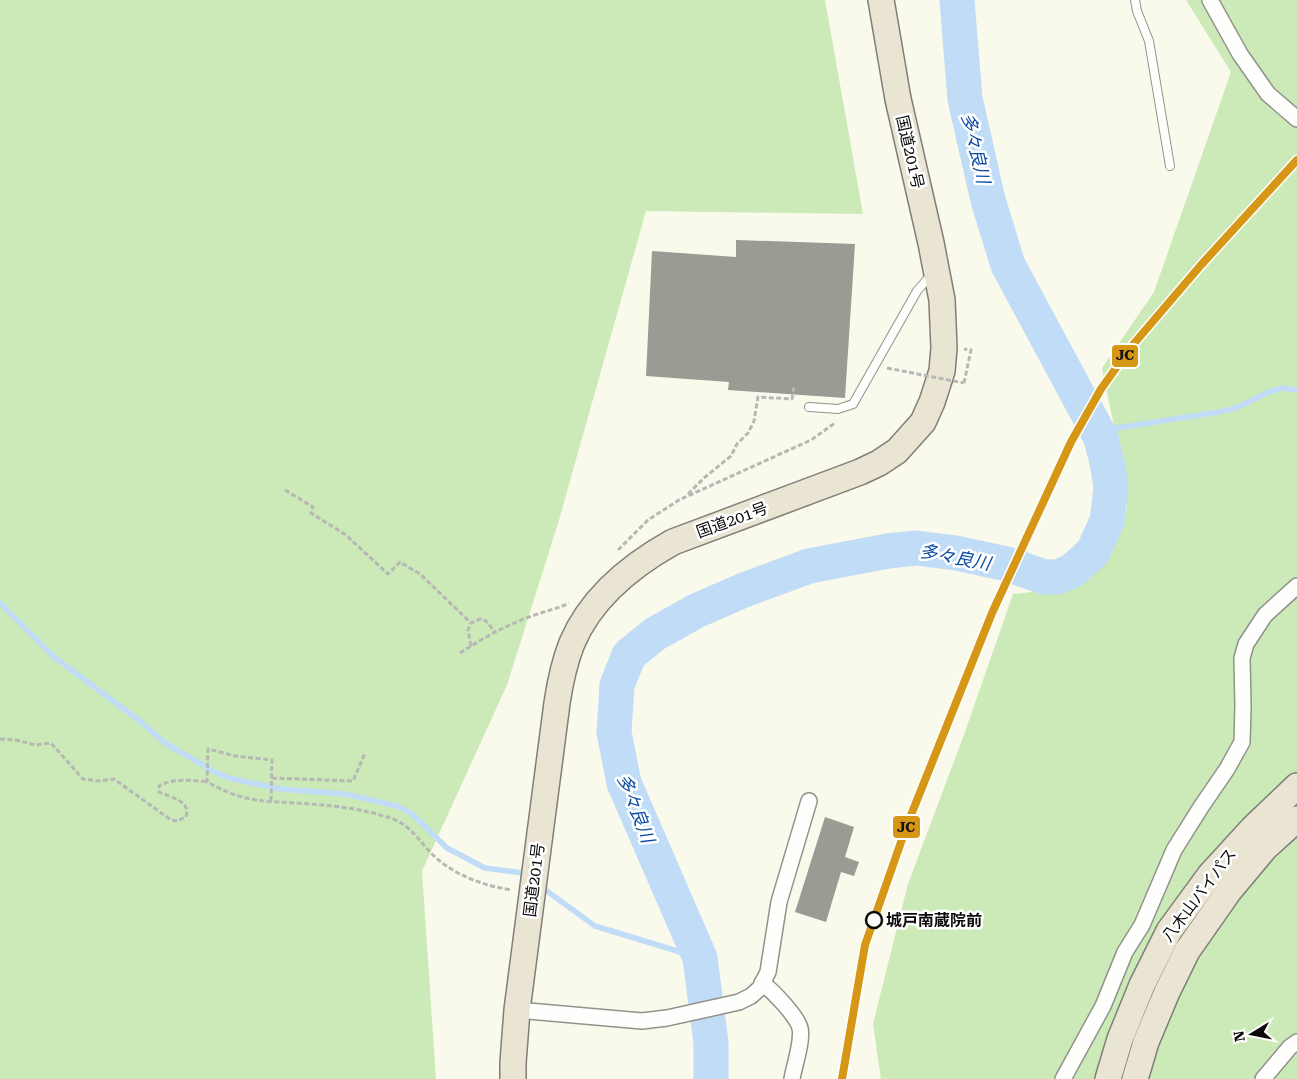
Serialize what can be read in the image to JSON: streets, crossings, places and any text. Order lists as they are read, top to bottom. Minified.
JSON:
{"streets":{"highway":["国道201号","八木山バイパス"]},"water":["多々良川"],"places":["城戸南蔵院前"],"lines":["transit line JC"],"north":"left"}
